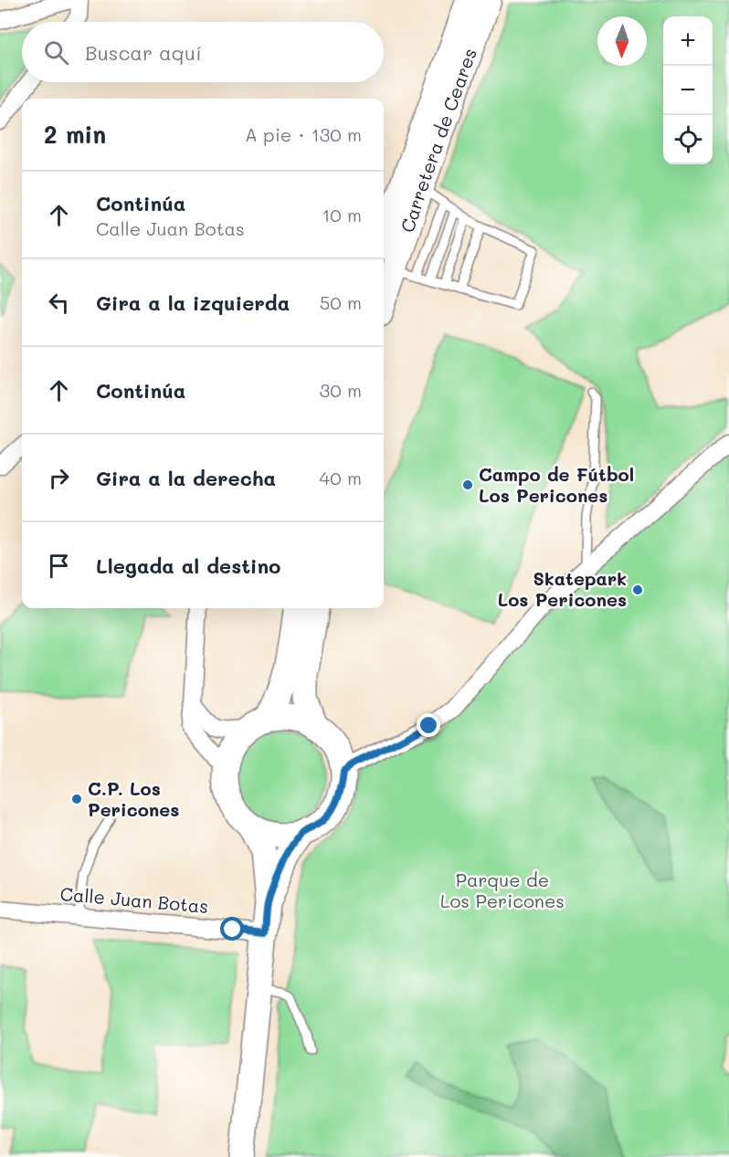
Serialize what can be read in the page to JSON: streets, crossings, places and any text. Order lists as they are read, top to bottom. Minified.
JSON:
{"streets":{"main road":["Carretera de Ceares"],"street":["Calle Juan Botas"]},"parks":["Parque de Los Pericones"],"places":["Campo de Fútbol Los Pericones","Skatepark Los Pericones","C.P. Los Pericones"],"north":"bottom","page":{"map_buttons":["+","−"],"search":"Buscar aquí","heading":["2 min","A pie · 130 m"],"list":[["Continúa","Calle Juan Botas","10 m"],["Gira a la izquierda","50 m"],["Continúa","30 m"],["Gira a la derecha","40 m"],"Llegada al destino"]}}
